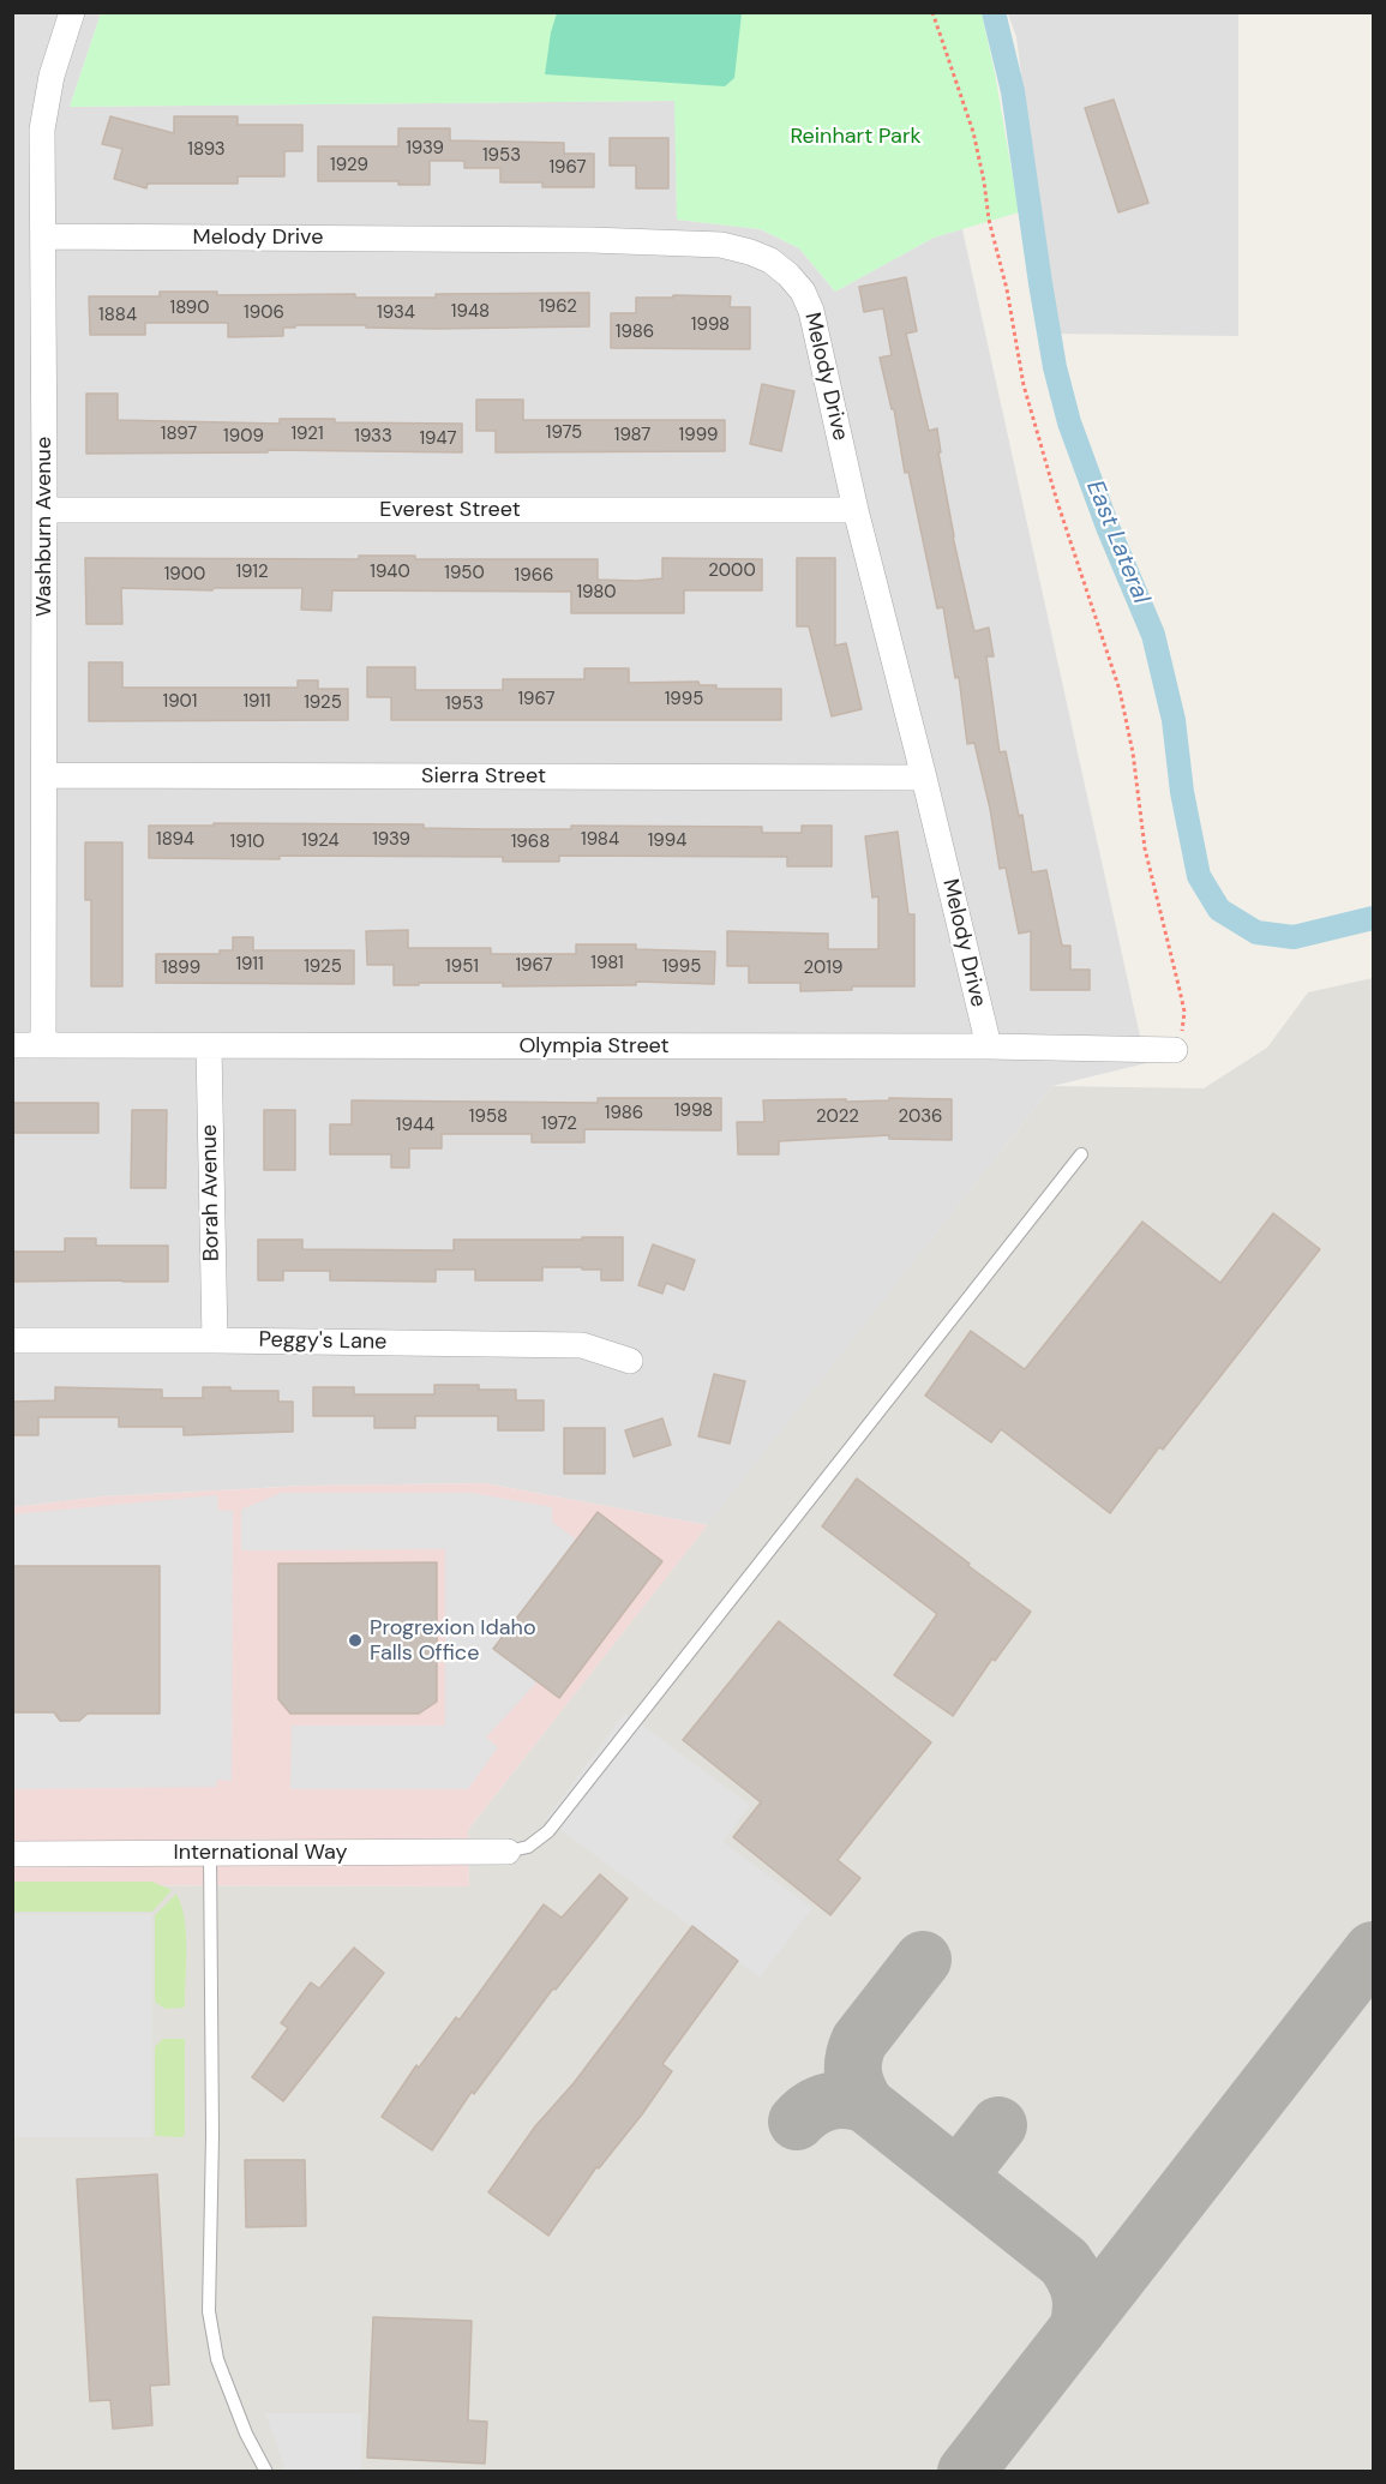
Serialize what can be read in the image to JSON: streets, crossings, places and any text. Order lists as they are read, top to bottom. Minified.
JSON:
{"streets":{"street":["Melody Drive","Everest Street","Washburn Avenue","Sierra Street","Olympia Street","Borah Avenue","Peggy's Lane","International Way"]},"crossings":[["Melody Drive","Everest Street"],["Melody Drive","Washburn Avenue"],["Melody Drive","Sierra Street"],["Melody Drive","Olympia Street"],["Everest Street","Washburn Avenue"],["Washburn Avenue","Sierra Street"],["Washburn Avenue","Olympia Street"],["Olympia Street","Borah Avenue"],["Borah Avenue","Peggy's Lane"]],"water":["East Lateral"],"parks":["Reinhart Park"],"places":["Progrexion Idaho Falls Office"],"house_numbers":["1939","1893","1953","1929","1967","1962","1890","1948","1906","1934","1884","1998","1986","1975","1897","1921","1987","1999","1909","1933","1947","2000","1912","1940","1950","1900","1966","1980","1967","1995","1901","1911","1925","1953","1894","1939","1984","1924","1994","1910","1968","1981","1911","1967","1925","1951","1995","1899","2019","1998","1986","1958","2022","2036","1972","1944"]}
